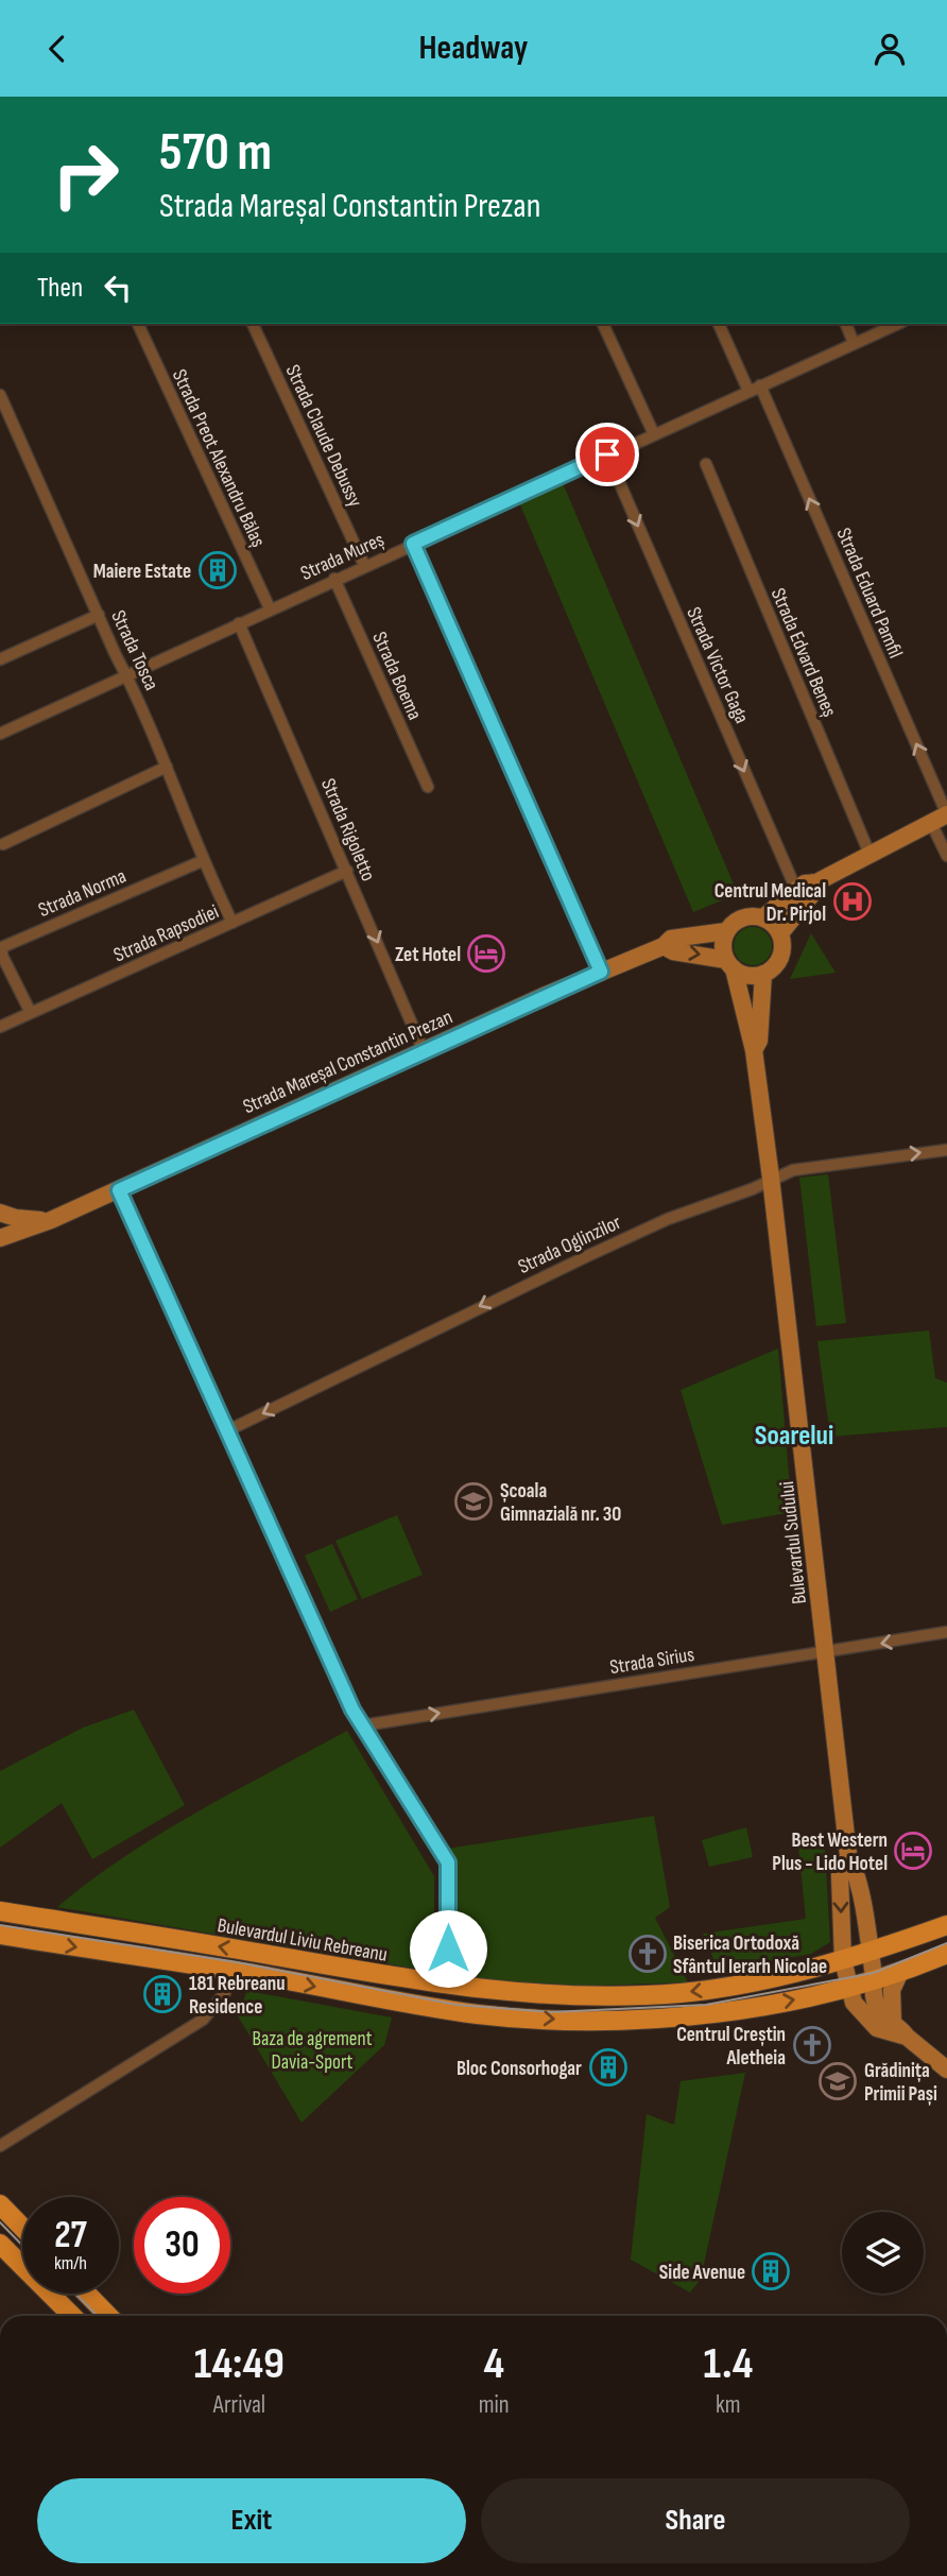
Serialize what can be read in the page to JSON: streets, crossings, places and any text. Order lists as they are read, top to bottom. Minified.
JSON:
{"streets":{"main road":["Bulevardul Liviu Rebreanu"],"street":["Strada Claude Debussy","Strada Preot Alexandru Bălaș","Strada Mureș","Strada Eduard Pamfil","Strada Tosca","Strada Edvard Beneș","Strada Victor Gaga","Strada Boema","Strada Rigoletto","Strada Norma","Strada Rapsodiei","Strada Mareșal Constantin Prezan","Strada Oglinzilor","Bulevardul Sudului","Strada Sirius"]},"crossings":[["Strada Claude Debussy","Strada Mureș"],["Strada Preot Alexandru Bălaș","Strada Mureș"],["Strada Mureș","Strada Eduard Pamfil"],["Strada Mureș","Strada Tosca"],["Strada Mureș","Strada Victor Gaga"],["Strada Mureș","Strada Boema"],["Strada Mureș","Strada Rigoletto"],["Strada Tosca","Strada Norma"],["Strada Tosca","Strada Rapsodiei"],["Strada Rigoletto","Strada Rapsodiei"],["Strada Rigoletto","Strada Mareșal Constantin Prezan"],["Strada Norma","Strada Rapsodiei"],["Strada Mareșal Constantin Prezan","Bulevardul Sudului"],["Strada Oglinzilor","Bulevardul Sudului"],["Bulevardul Sudului","Strada Sirius"],["Bulevardul Sudului","Bulevardul Liviu Rebreanu"]],"one_way":["Strada Eduard Pamfil","Strada Victor Gaga","Strada Rigoletto"],"districts":["Soarelui"],"parks":["Baza de agrement Davia-Sport"],"places":{"building":["Maiere Estate","181 Rebreanu Residence","Bloc Consorhogar","Side Avenue"],"hospital":["Centrul Medical Dr. Pirjol"],"hotel":["Zet Hotel","Best Western Plus - Lido Hotel"],"school or university":["Școala Gimnazială nr. 30","Grădinița Primii Pași"],"church":["Biserica Ortodoxă Sfântul Ierarh Nicolae","Centrul Creștin Aletheia"]},"page":{"header":"Headway","turn":["570 m","Strada Mareșal Constantin Prezan"],"then":"Then","speed":"27 km/h","limit":"30","eta":["14:49","Arrival","4","min","1.4","km"],"buttons":["Exit","Share"]}}
